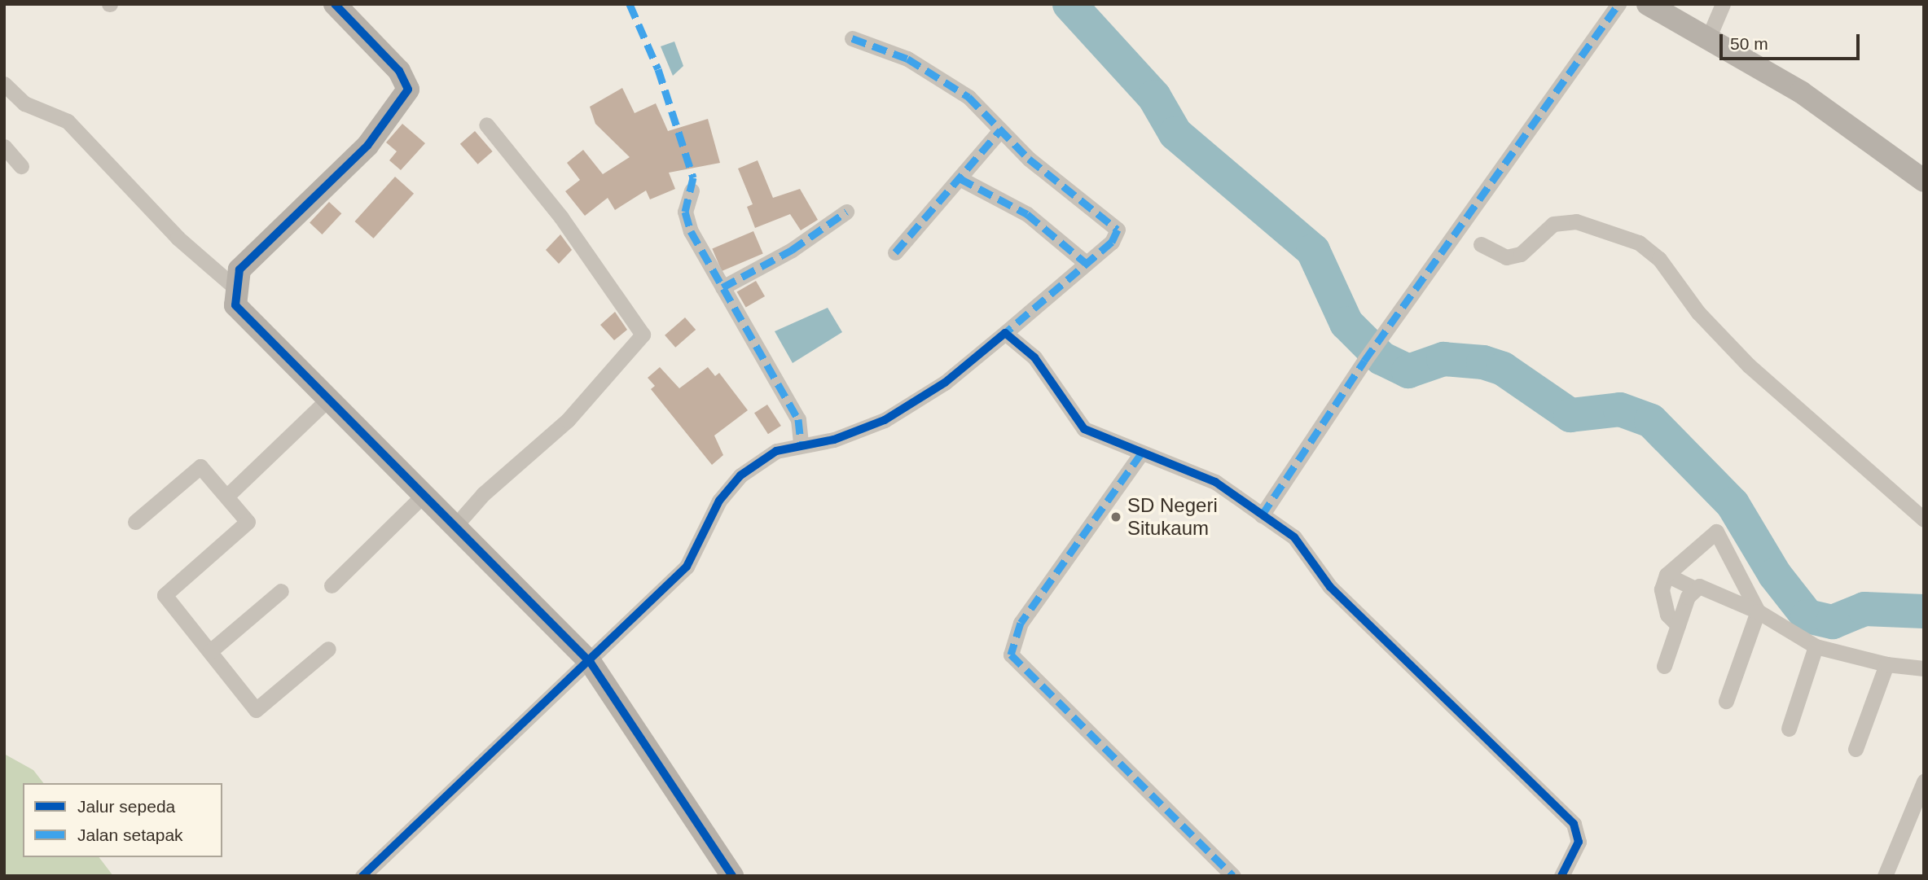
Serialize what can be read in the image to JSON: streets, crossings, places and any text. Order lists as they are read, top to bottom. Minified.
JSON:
{"places":["SD Negeri Situkaum"],"legend":["Jalur sepeda","Jalan setapak"],"scale_bar":"50 m"}
